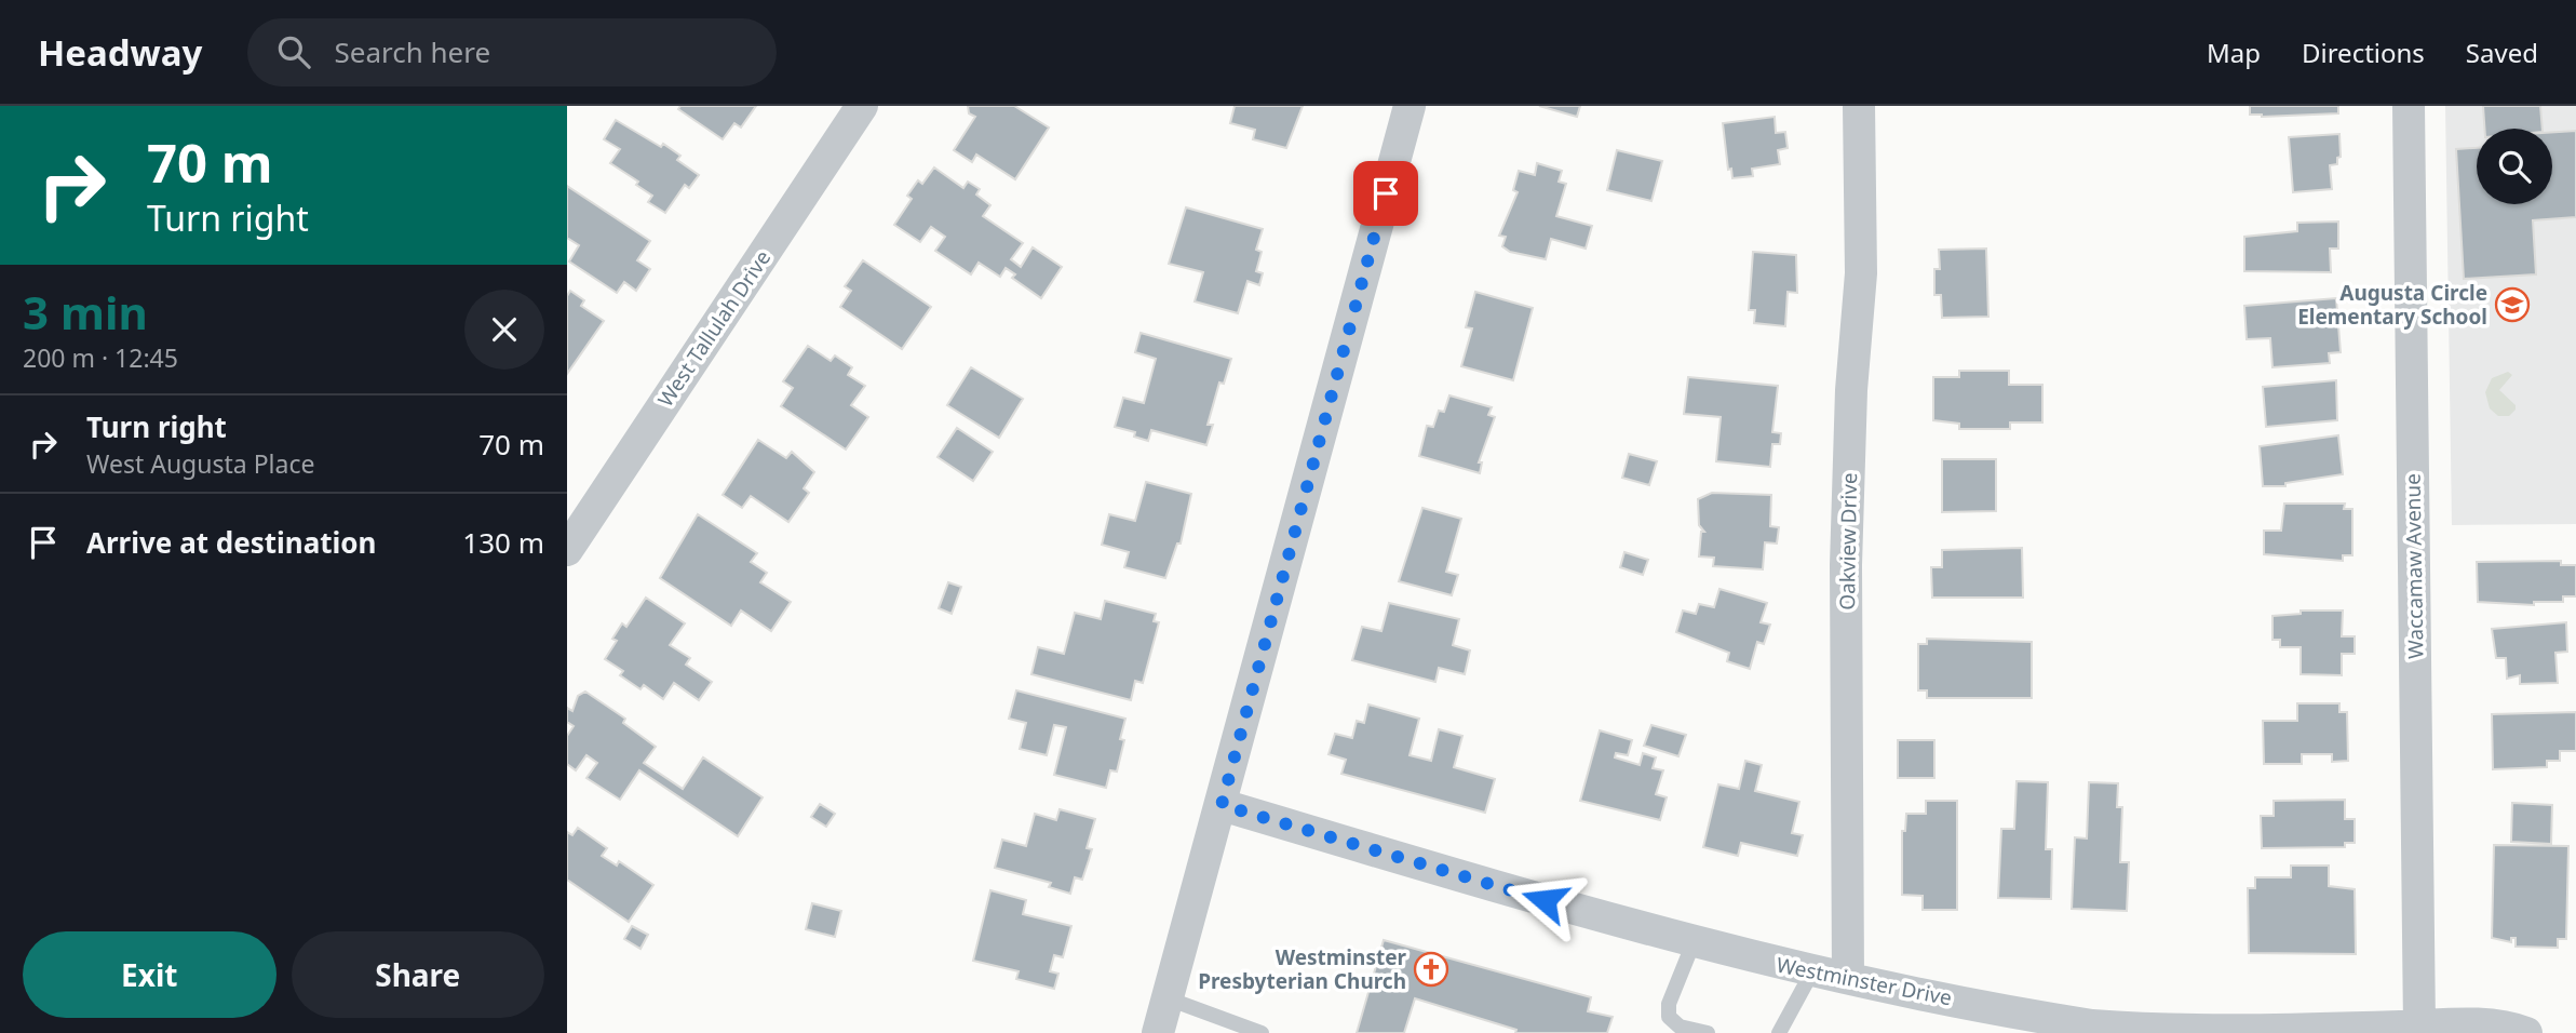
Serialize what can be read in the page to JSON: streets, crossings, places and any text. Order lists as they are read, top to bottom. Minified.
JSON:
{"streets":{"street":["West Tallulah Drive","Oakview Drive","Waccamaw Avenue","Westminster Drive"]},"crossings":[["Oakview Drive","Westminster Drive"],["Waccamaw Avenue","Westminster Drive"]],"places":{"school or university":["Augusta Circle Elementary School"],"church":["Westminster Presbyterian Church"]},"page":{"header":"Headway","search":"Search here","nav":["Map","Directions","Saved"],"turn":["70 m","Turn right"],"heading":["3 min","200 m · 12:45"],"list":[{"name":"Turn right","note":"West Augusta Place","value":"70 m"},{"name":"Arrive at destination","value":"130 m"}],"buttons":["Exit","Share"]}}
